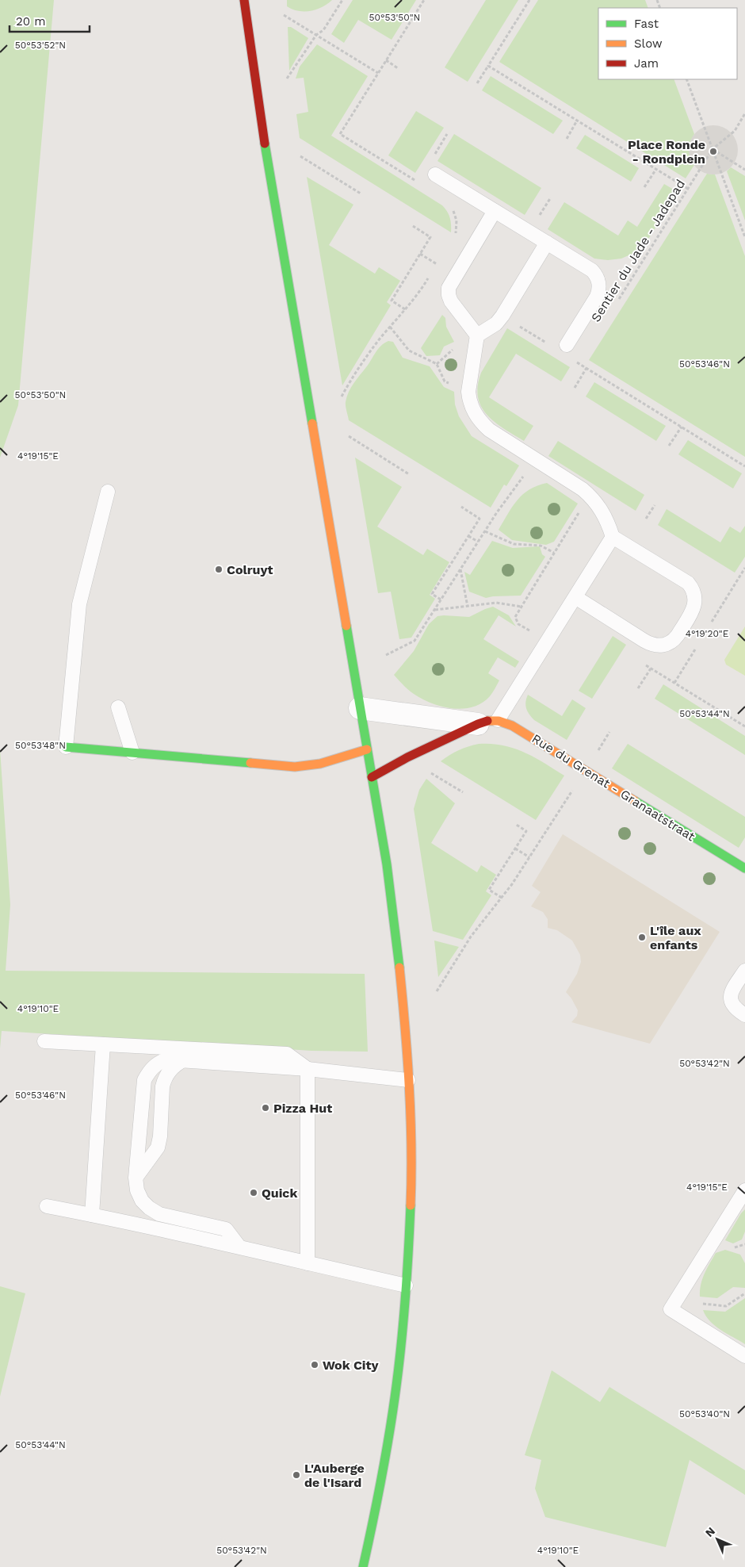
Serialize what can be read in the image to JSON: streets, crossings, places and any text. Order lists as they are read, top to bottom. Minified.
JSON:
{"streets":{"main road":["Rue du Grenat - Granaatstraat"],"path":["Sentier du Jade - Jadepad"]},"places":["Place Ronde - Rondplein","Colruyt","L'île aux enfants","Pizza Hut","Quick","Wok City","L'Auberge de l'Isard"],"legend":["Fast","Slow","Jam"],"scale_bar":"20 m","north":"top left","coordinates":["50°53'50\"N","50°53'52\"N","50°53'46\"N","4°19'15\"E","4°19'20\"E","50°53'44\"N","50°53'48\"N","4°19'10\"E","50°53'42\"N","50°53'40\"N"]}
